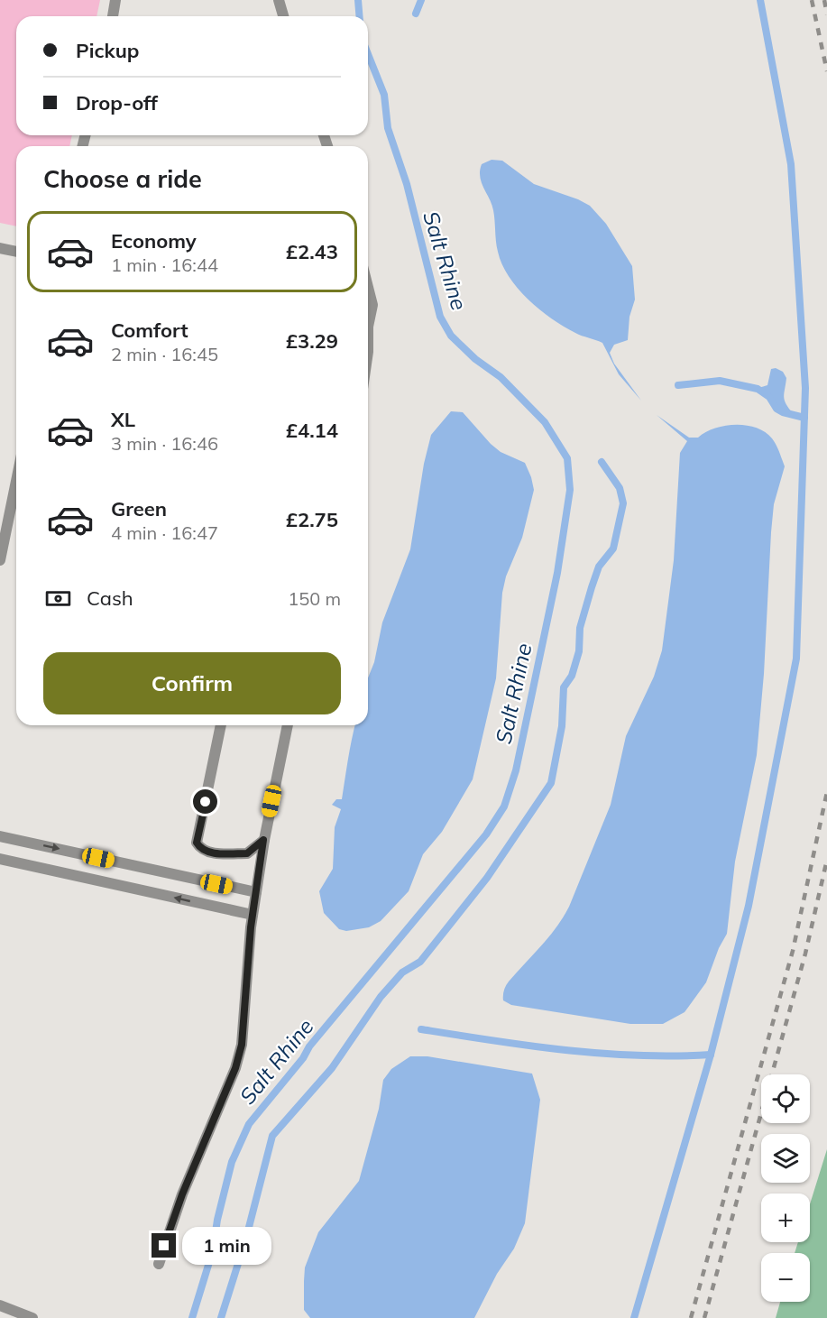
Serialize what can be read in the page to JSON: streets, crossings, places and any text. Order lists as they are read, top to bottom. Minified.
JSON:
{"water":["Salt Rhine"],"page":{"banner":["Pickup","Drop-off"],"heading":"Choose a ride","list":[{"name":"Economy","note":"1 min · 16:44","value":"£2.43"},{"name":"Comfort","note":"2 min · 16:45","value":"£3.29"},{"name":"XL","note":"3 min · 16:46","value":"£4.14"},{"name":"Green","note":"4 min · 16:47","value":"£2.75"}],"pay":["Cash","150 m"],"buttons":"Confirm","map_buttons":["+","−"],"bubble":"1 min"}}
